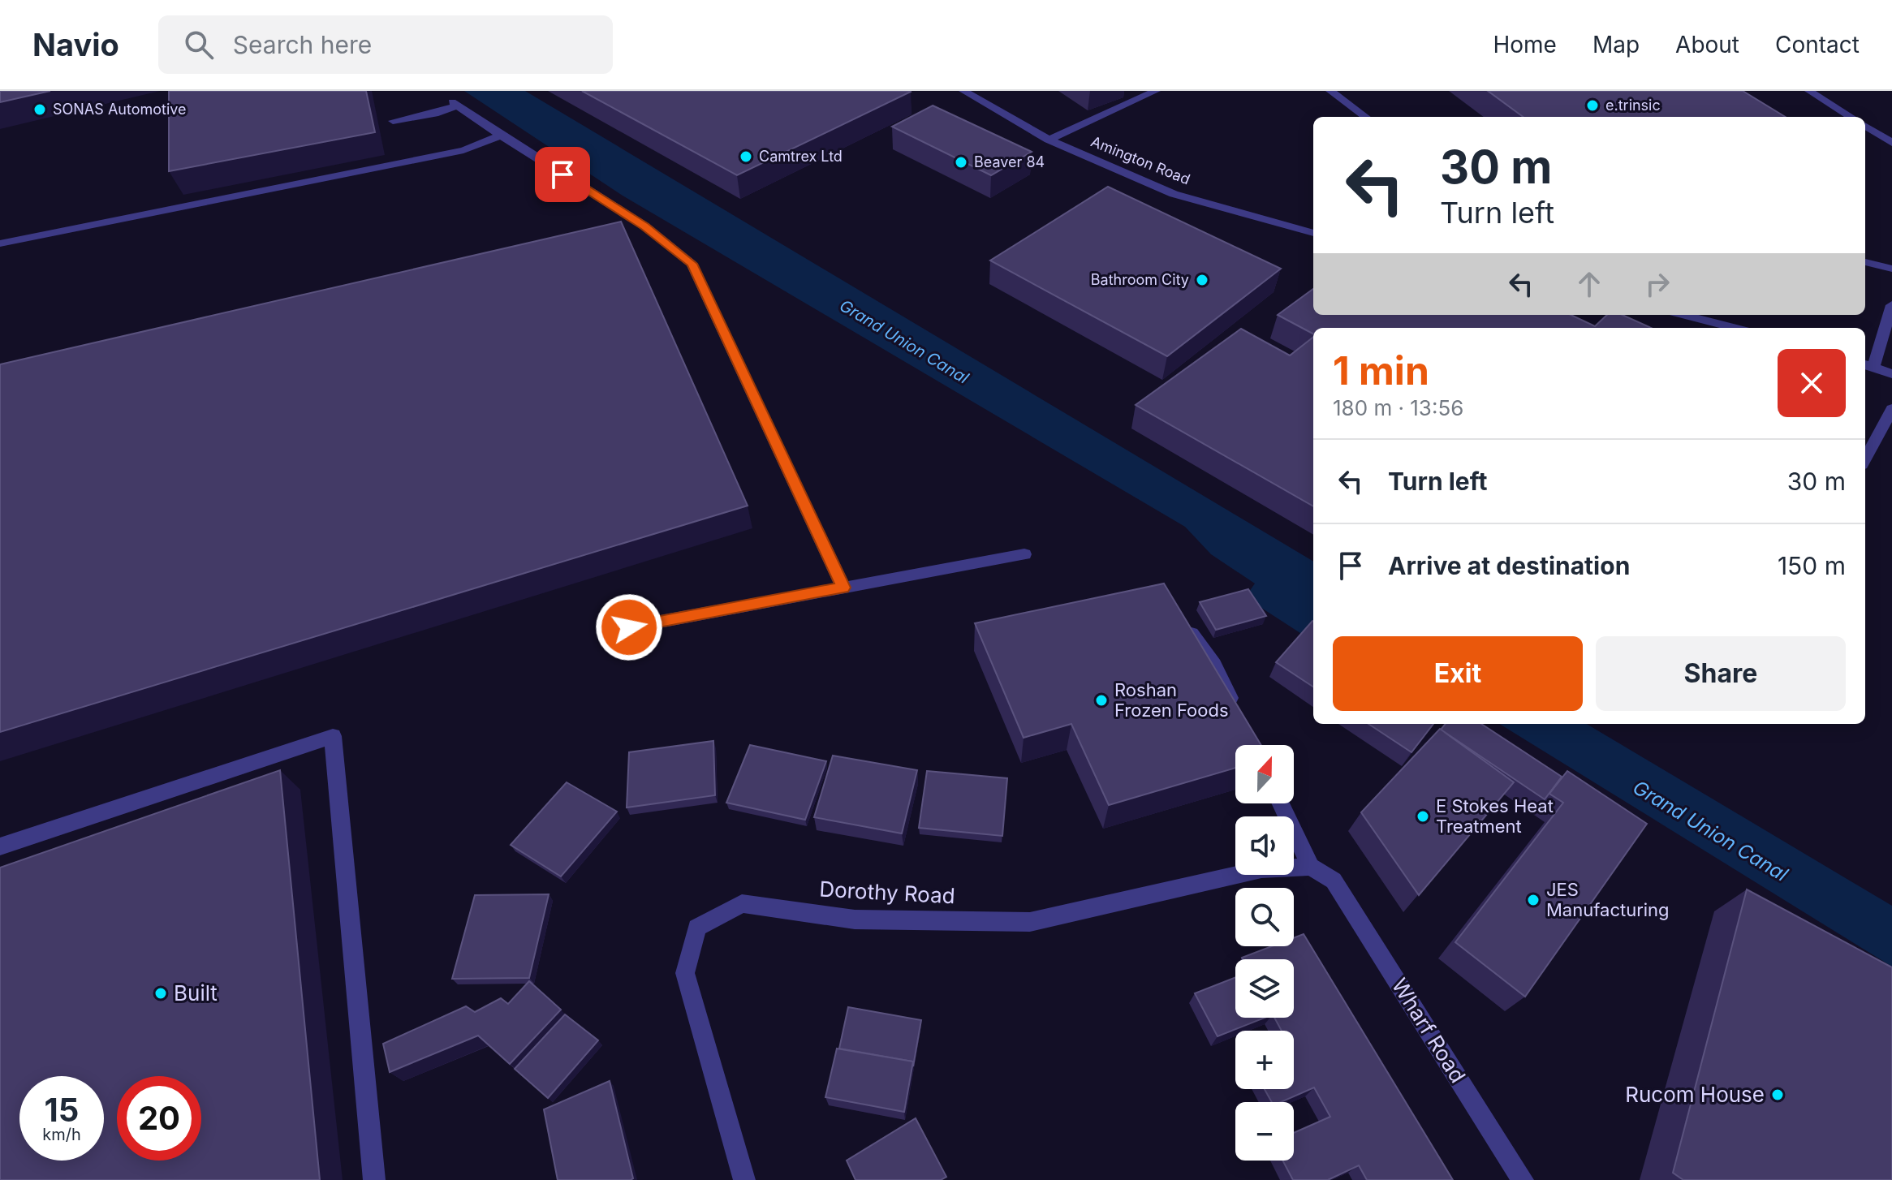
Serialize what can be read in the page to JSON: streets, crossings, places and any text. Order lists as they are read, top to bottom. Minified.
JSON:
{"streets":{"street":["Amington Road","Dorothy Road","Wharf Road"]},"crossings":[["Dorothy Road","Wharf Road"]],"water":["Grand Union Canal"],"places":["e.trinsic","SONAS Automotive","Camtrex Ltd","Beaver 84","Bathroom City","Roshan Frozen Foods","E Stokes Heat Treatment","JES Manufacturing","Built","Rucom House"],"north":"top","page":{"header":"Navio","search":"Search here","nav":["Home","Map","About","Contact"],"turn":["30 m","Turn left"],"heading":["1 min","180 m · 13:56"],"list":[{"name":"Turn left","value":"30 m"},{"name":"Arrive at destination","value":"150 m"}],"buttons":["Exit","Share"],"map_buttons":["+","−"],"speed":"15 km/h","limit":"20"}}
